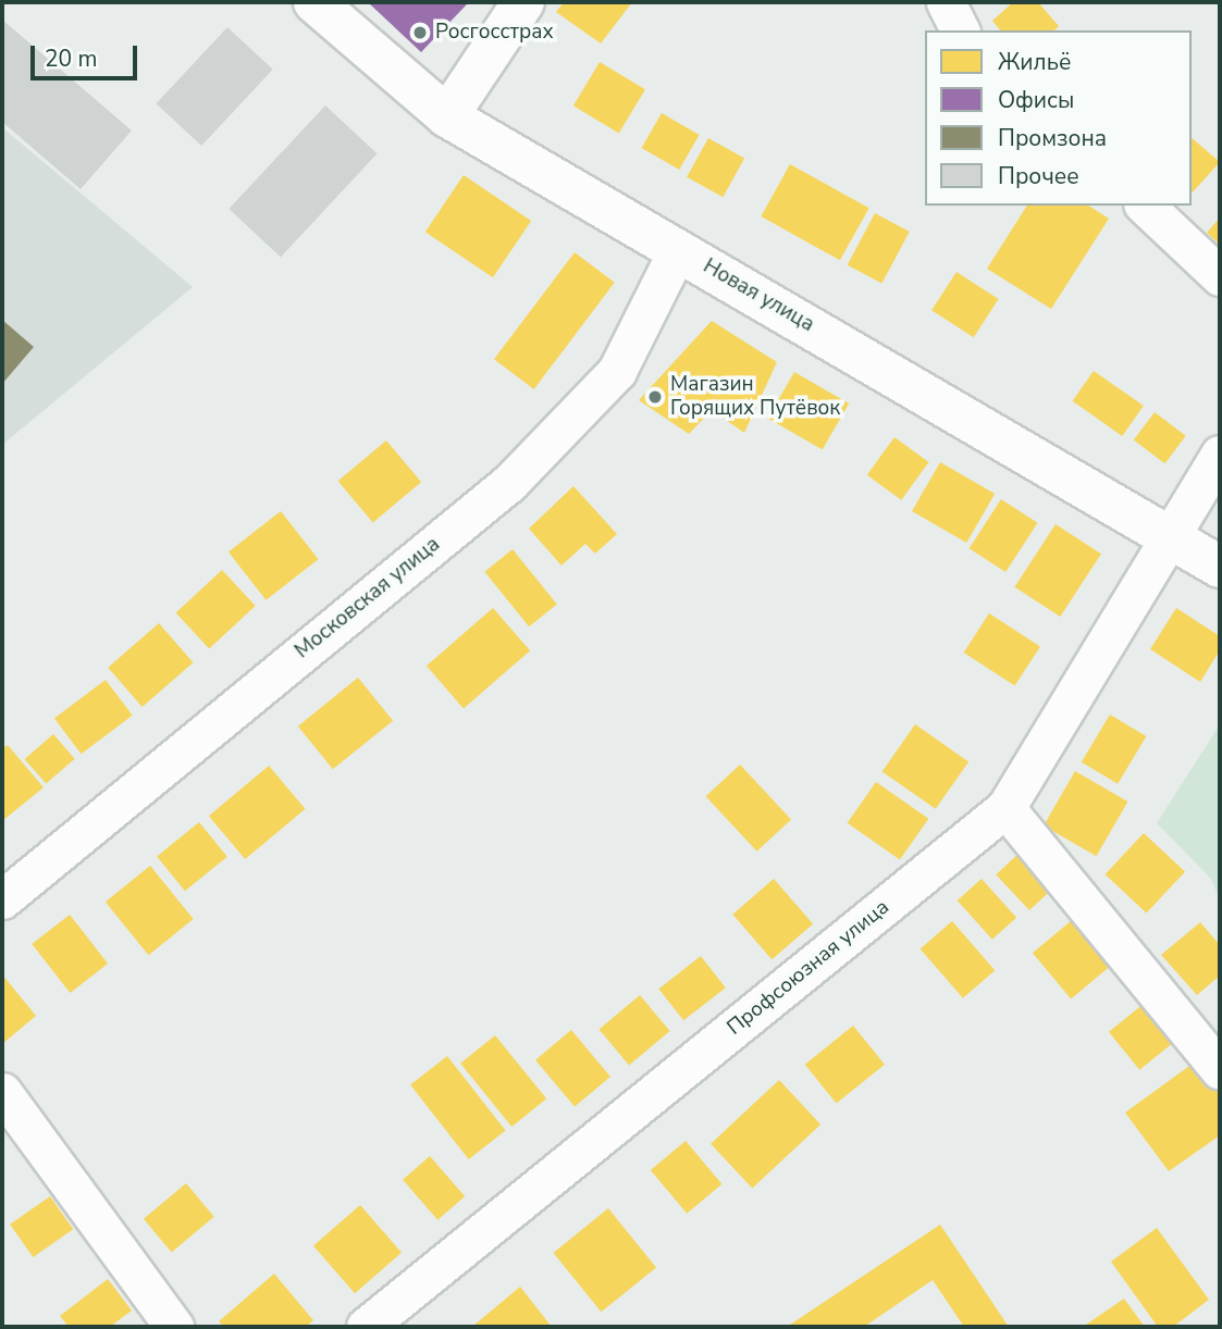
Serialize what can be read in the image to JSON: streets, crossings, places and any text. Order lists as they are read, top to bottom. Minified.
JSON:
{"streets":{"street":["Новая улица","Московская улица","Профсоюзная улица"]},"crossings":[["Новая улица","Московская улица"],["Новая улица","Профсоюзная улица"]],"places":["Росгосстрах","Магазин Горящих Путёвок"],"legend":["Жильё","Офисы","Промзона","Прочее"],"scale_bar":"20 m"}
